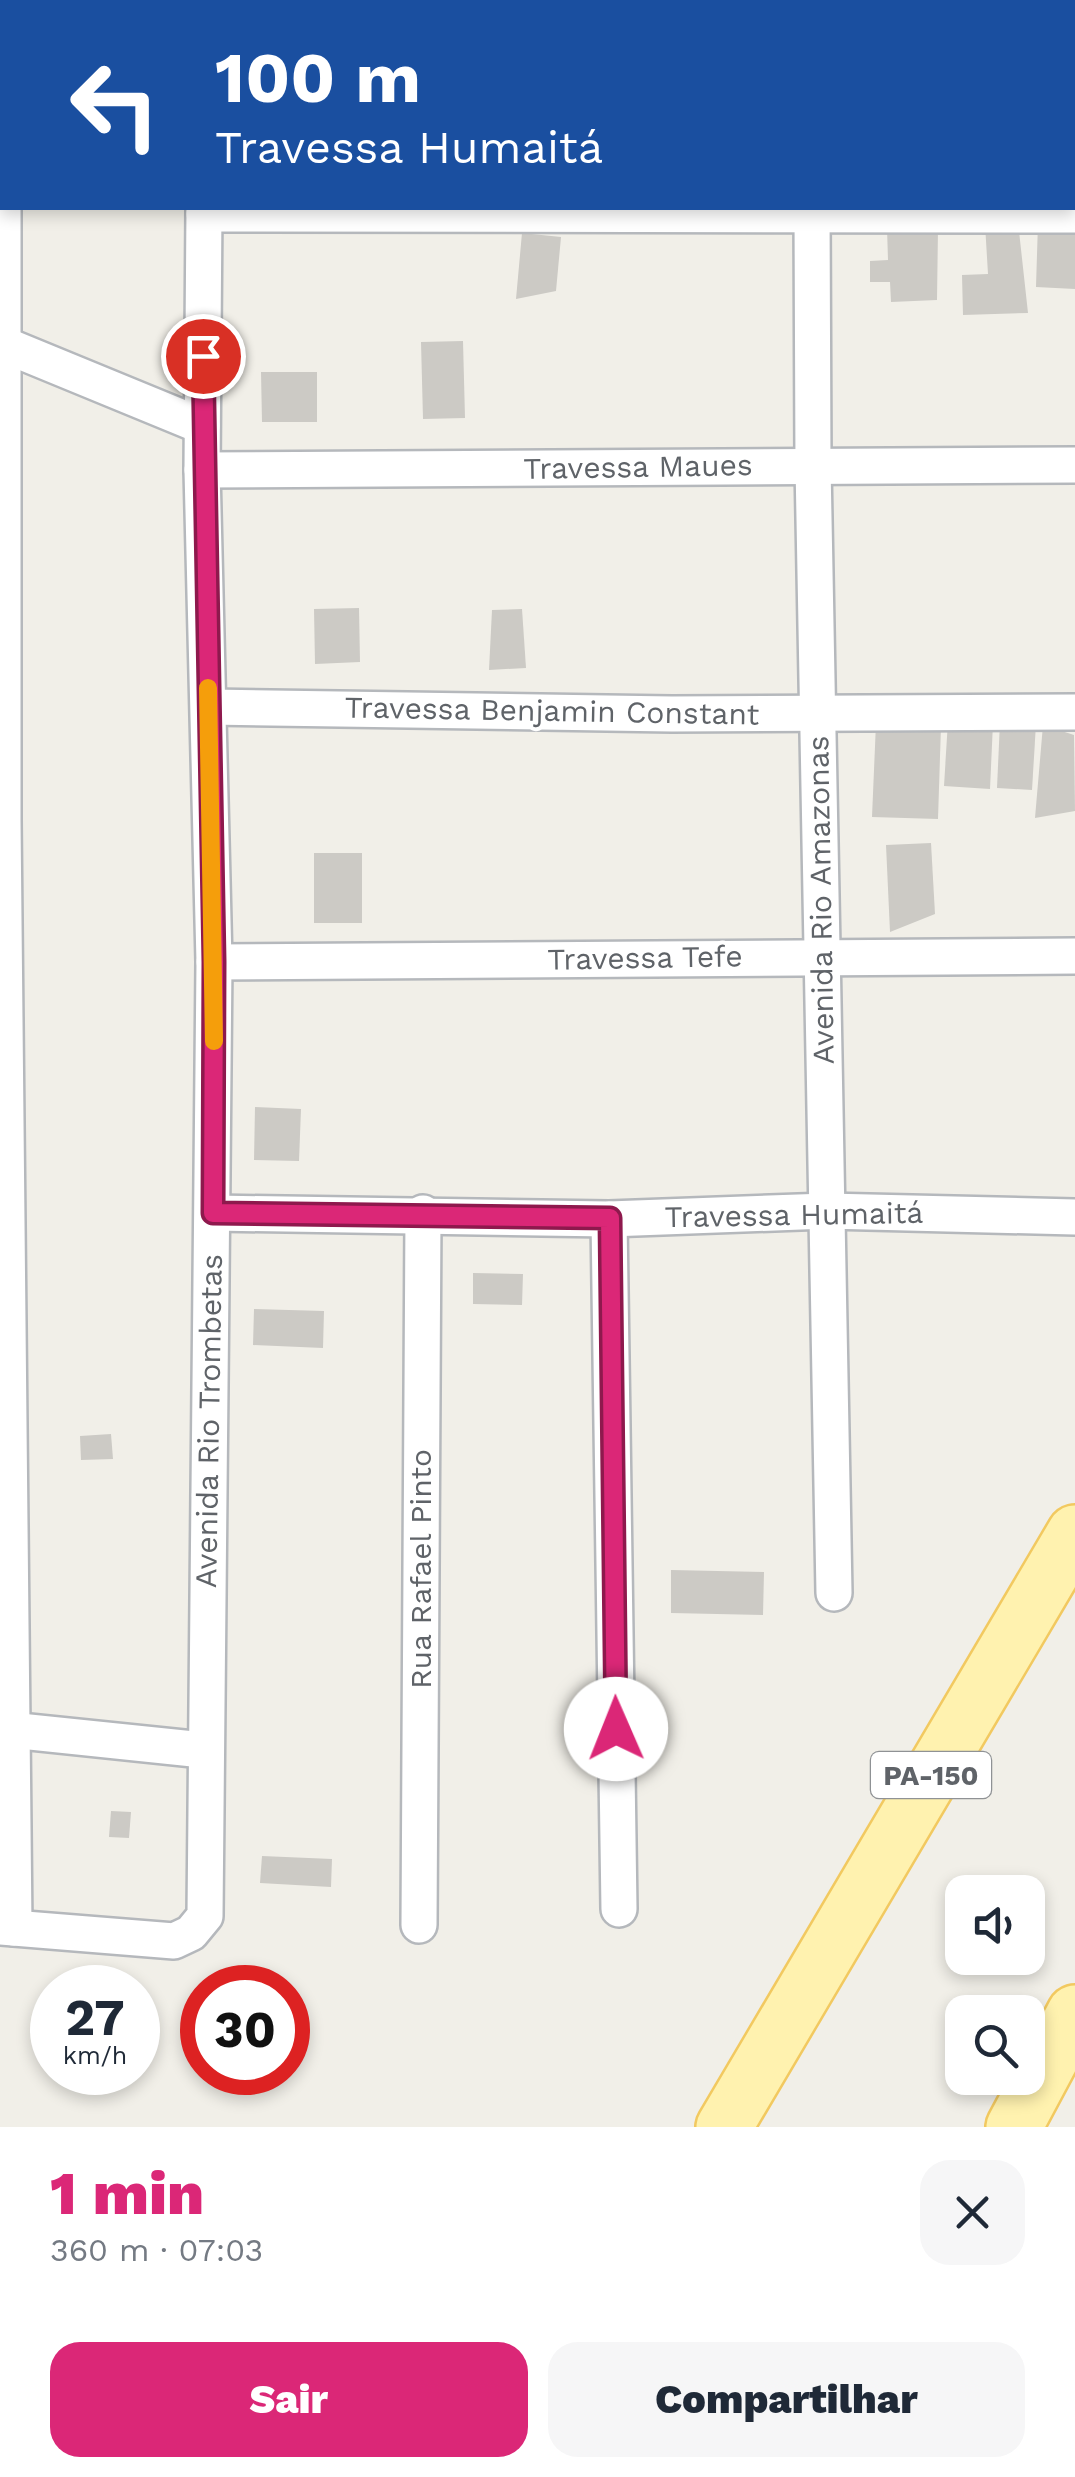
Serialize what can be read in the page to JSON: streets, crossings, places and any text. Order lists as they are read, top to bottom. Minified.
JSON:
{"streets":{"main road":["PA-150"],"street":["Travessa Maues","Travessa Benjamin Constant","Avenida Rio Amazonas","Travessa Tefe","Travessa Humaitá","Avenida Rio Trombetas","Rua Rafael Pinto"]},"crossings":[["Travessa Maues","Avenida Rio Amazonas"],["Travessa Maues","Avenida Rio Trombetas"],["Travessa Benjamin Constant","Avenida Rio Amazonas"],["Travessa Benjamin Constant","Avenida Rio Trombetas"],["Avenida Rio Amazonas","Travessa Tefe"],["Avenida Rio Amazonas","Travessa Humaitá"],["Travessa Tefe","Avenida Rio Trombetas"],["Travessa Humaitá","Avenida Rio Trombetas"],["Travessa Humaitá","Rua Rafael Pinto"]],"page":{"turn":["100 m","Travessa Humaitá"],"speed":"27 km/h","limit":"30","heading":["1 min","360 m · 07:03"],"buttons":["Sair","Compartilhar"]}}
